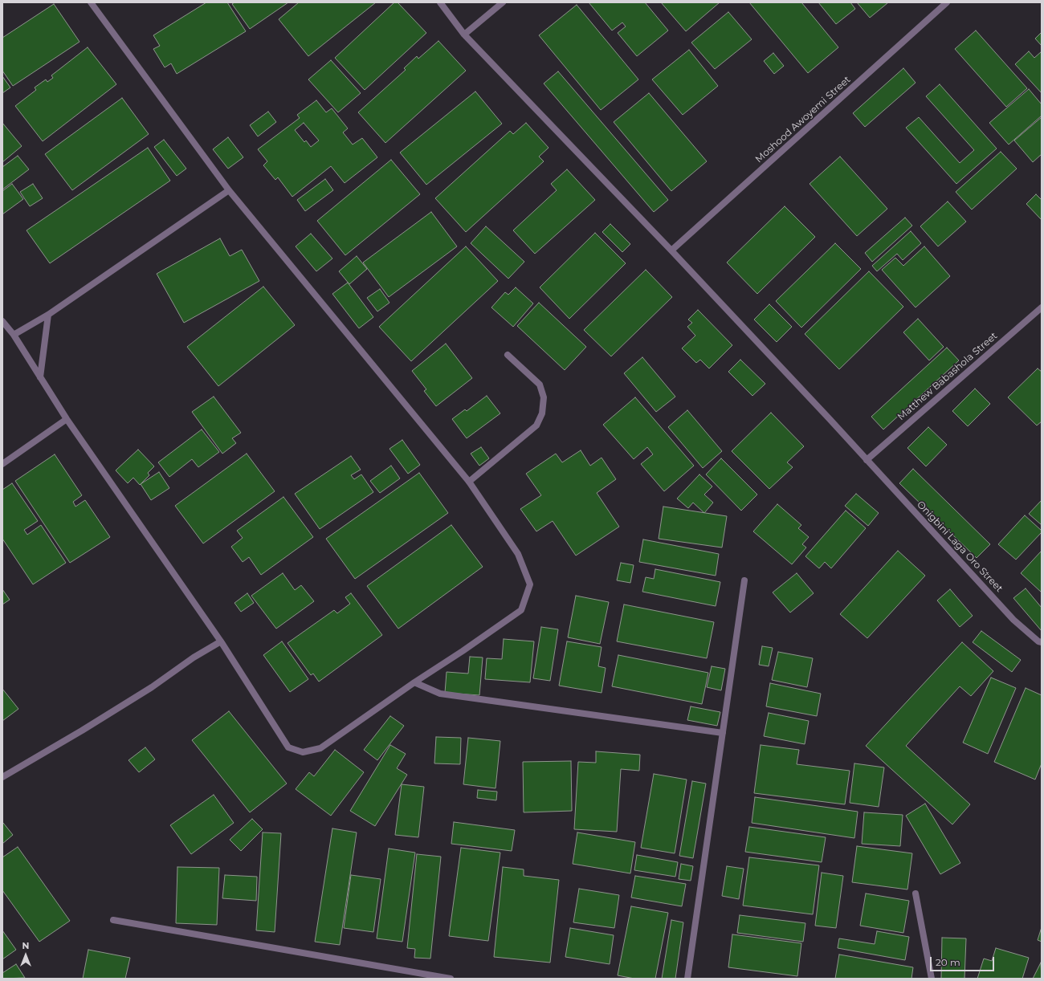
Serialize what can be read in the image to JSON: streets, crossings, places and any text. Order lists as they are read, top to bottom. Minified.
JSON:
{"streets":{"street":["Moshood Awoyemi Street","Matthew Babashola Street","Onigbini Laga Oro Street"]},"crossings":[["Moshood Awoyemi Street","Onigbini Laga Oro Street"],["Matthew Babashola Street","Onigbini Laga Oro Street"]],"scale_bar":"20 m","north":"top"}
